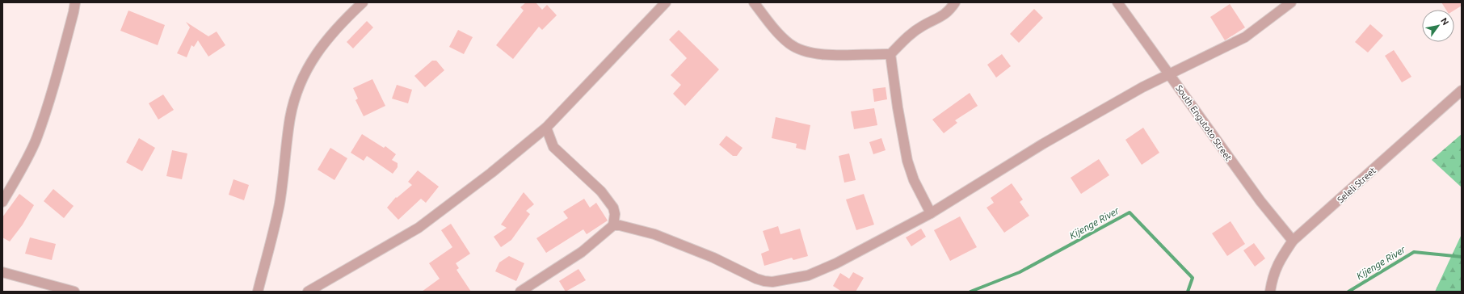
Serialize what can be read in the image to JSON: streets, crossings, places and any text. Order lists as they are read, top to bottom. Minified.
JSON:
{"streets":{"street":["South Engutoto Street","Seleli Street"]},"crossings":[["South Engutoto Street","Seleli Street"]],"water":["Kijenge River"],"north":"top right"}
